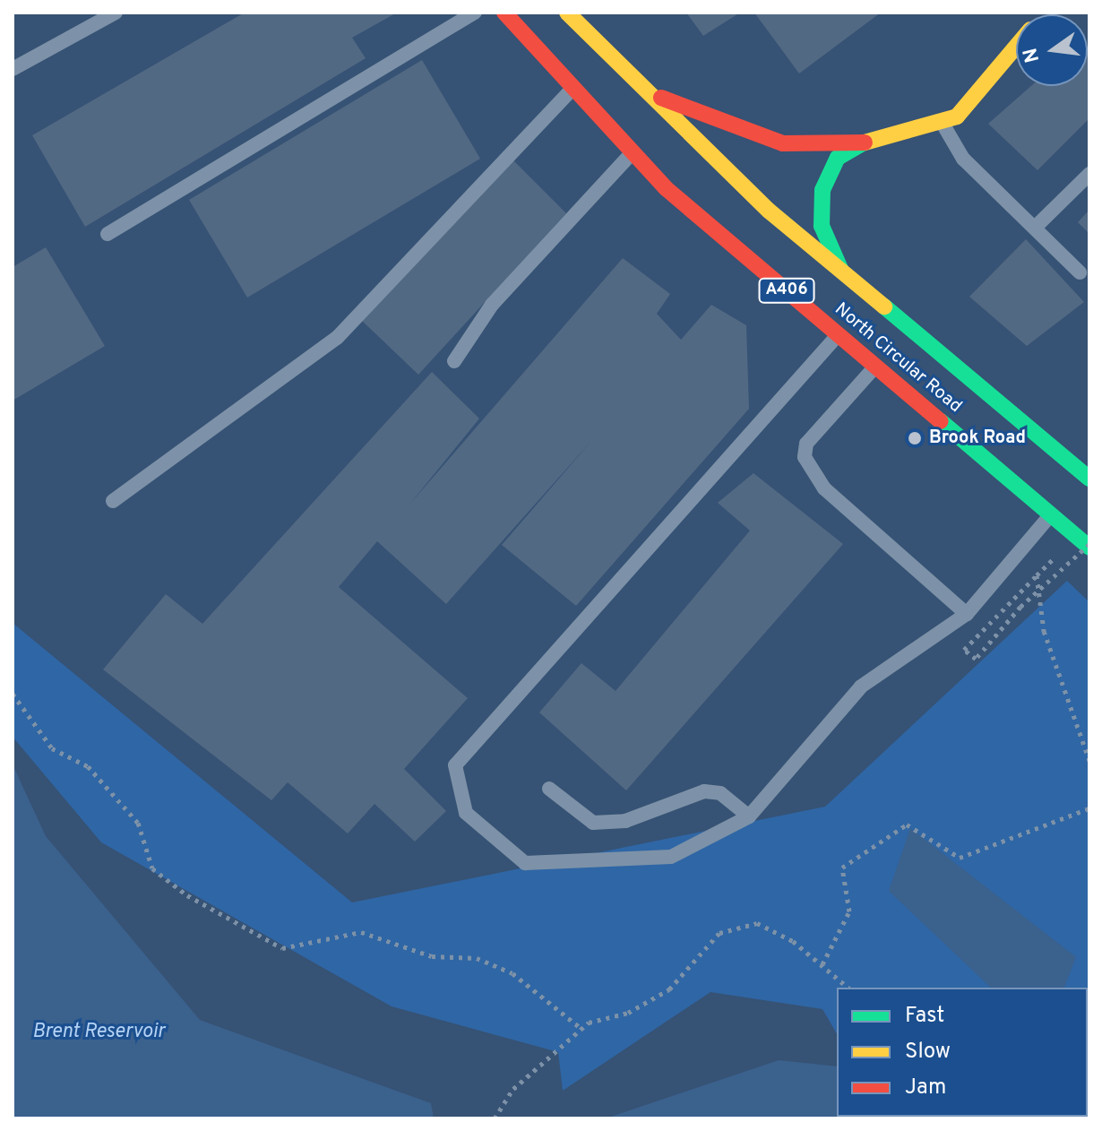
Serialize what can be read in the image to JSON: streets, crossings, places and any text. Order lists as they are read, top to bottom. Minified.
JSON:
{"streets":{"main road":["A406","North Circular Road"]},"water":["Brent Reservoir"],"places":["Brook Road"],"legend":["Fast","Slow","Jam"],"north":"left"}
